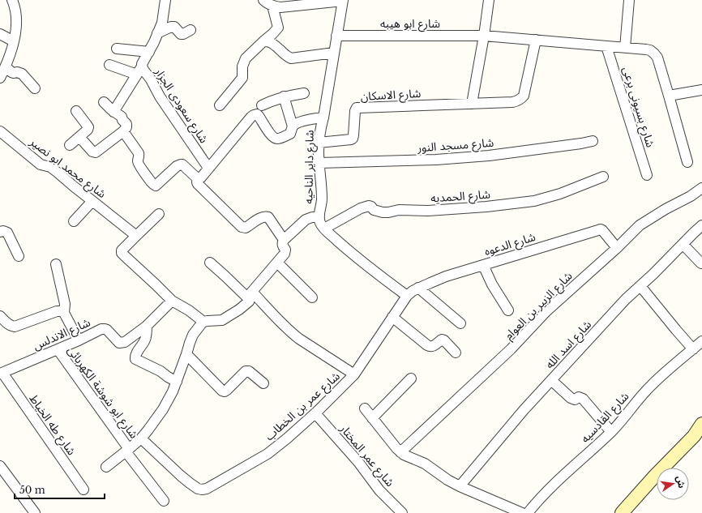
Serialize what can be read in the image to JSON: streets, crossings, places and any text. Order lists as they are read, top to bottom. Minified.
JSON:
{"streets":{"street":["شارع ابو هيبه","شارع الاسكان","شارع سعودى الجزار","شارع بسيونى برعى","شارع مسجد النور","شارع داير الناحيه","شارع محمد ابو نصير","شارع الحمديه","شارع الدعوه","شارع الزبير بن العوام","شارع الاندلس","شارع اسد الله","شارع ابو شوشة الكهربائى","شارع عمر بن الخطاب","شارع القادسيه","شارع طه الخياط","شارع عمر المختار"]},"crossings":[["شارع ابو هيبه","شارع داير الناحيه"],["شارع الاسكان","شارع داير الناحيه"],["شارع مسجد النور","شارع داير الناحيه"],["شارع داير الناحيه","شارع الحمديه"],["شارع داير الناحيه","شارع الدعوه"],["شارع داير الناحيه","شارع عمر بن الخطاب"],["شارع الدعوه","شارع الزبير بن العوام"],["شارع الدعوه","شارع عمر بن الخطاب"],["شارع الاندلس","شارع ابو شوشة الكهربائى"],["شارع الاندلس","شارع طه الخياط"],["شارع عمر بن الخطاب","شارع عمر المختار"]],"scale_bar":"50 m","north":"right"}
